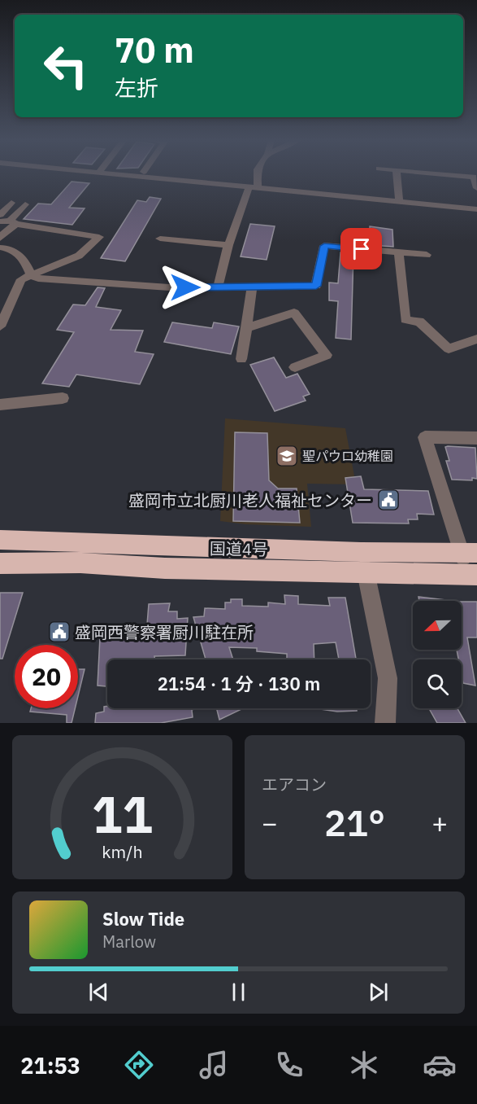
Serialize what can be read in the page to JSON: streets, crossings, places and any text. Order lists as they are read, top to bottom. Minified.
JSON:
{"streets":{"highway":["国道4号"]},"places":{"school or university":["聖パウロ幼稚園"],"public building":["盛岡市立北厨川老人福祉センター","盛岡西警察署厨川駐在所"]},"north":"left","page":{"turn":["70 m","左折"],"limit":"20","trip":"21:54 · 1 分 · 130 m","tile":"エアコン","heat":["−","21°","+"],"song":["Slow Tide","Marlow"],"tabs":"21:53","gauge":["11","km/h"]}}
